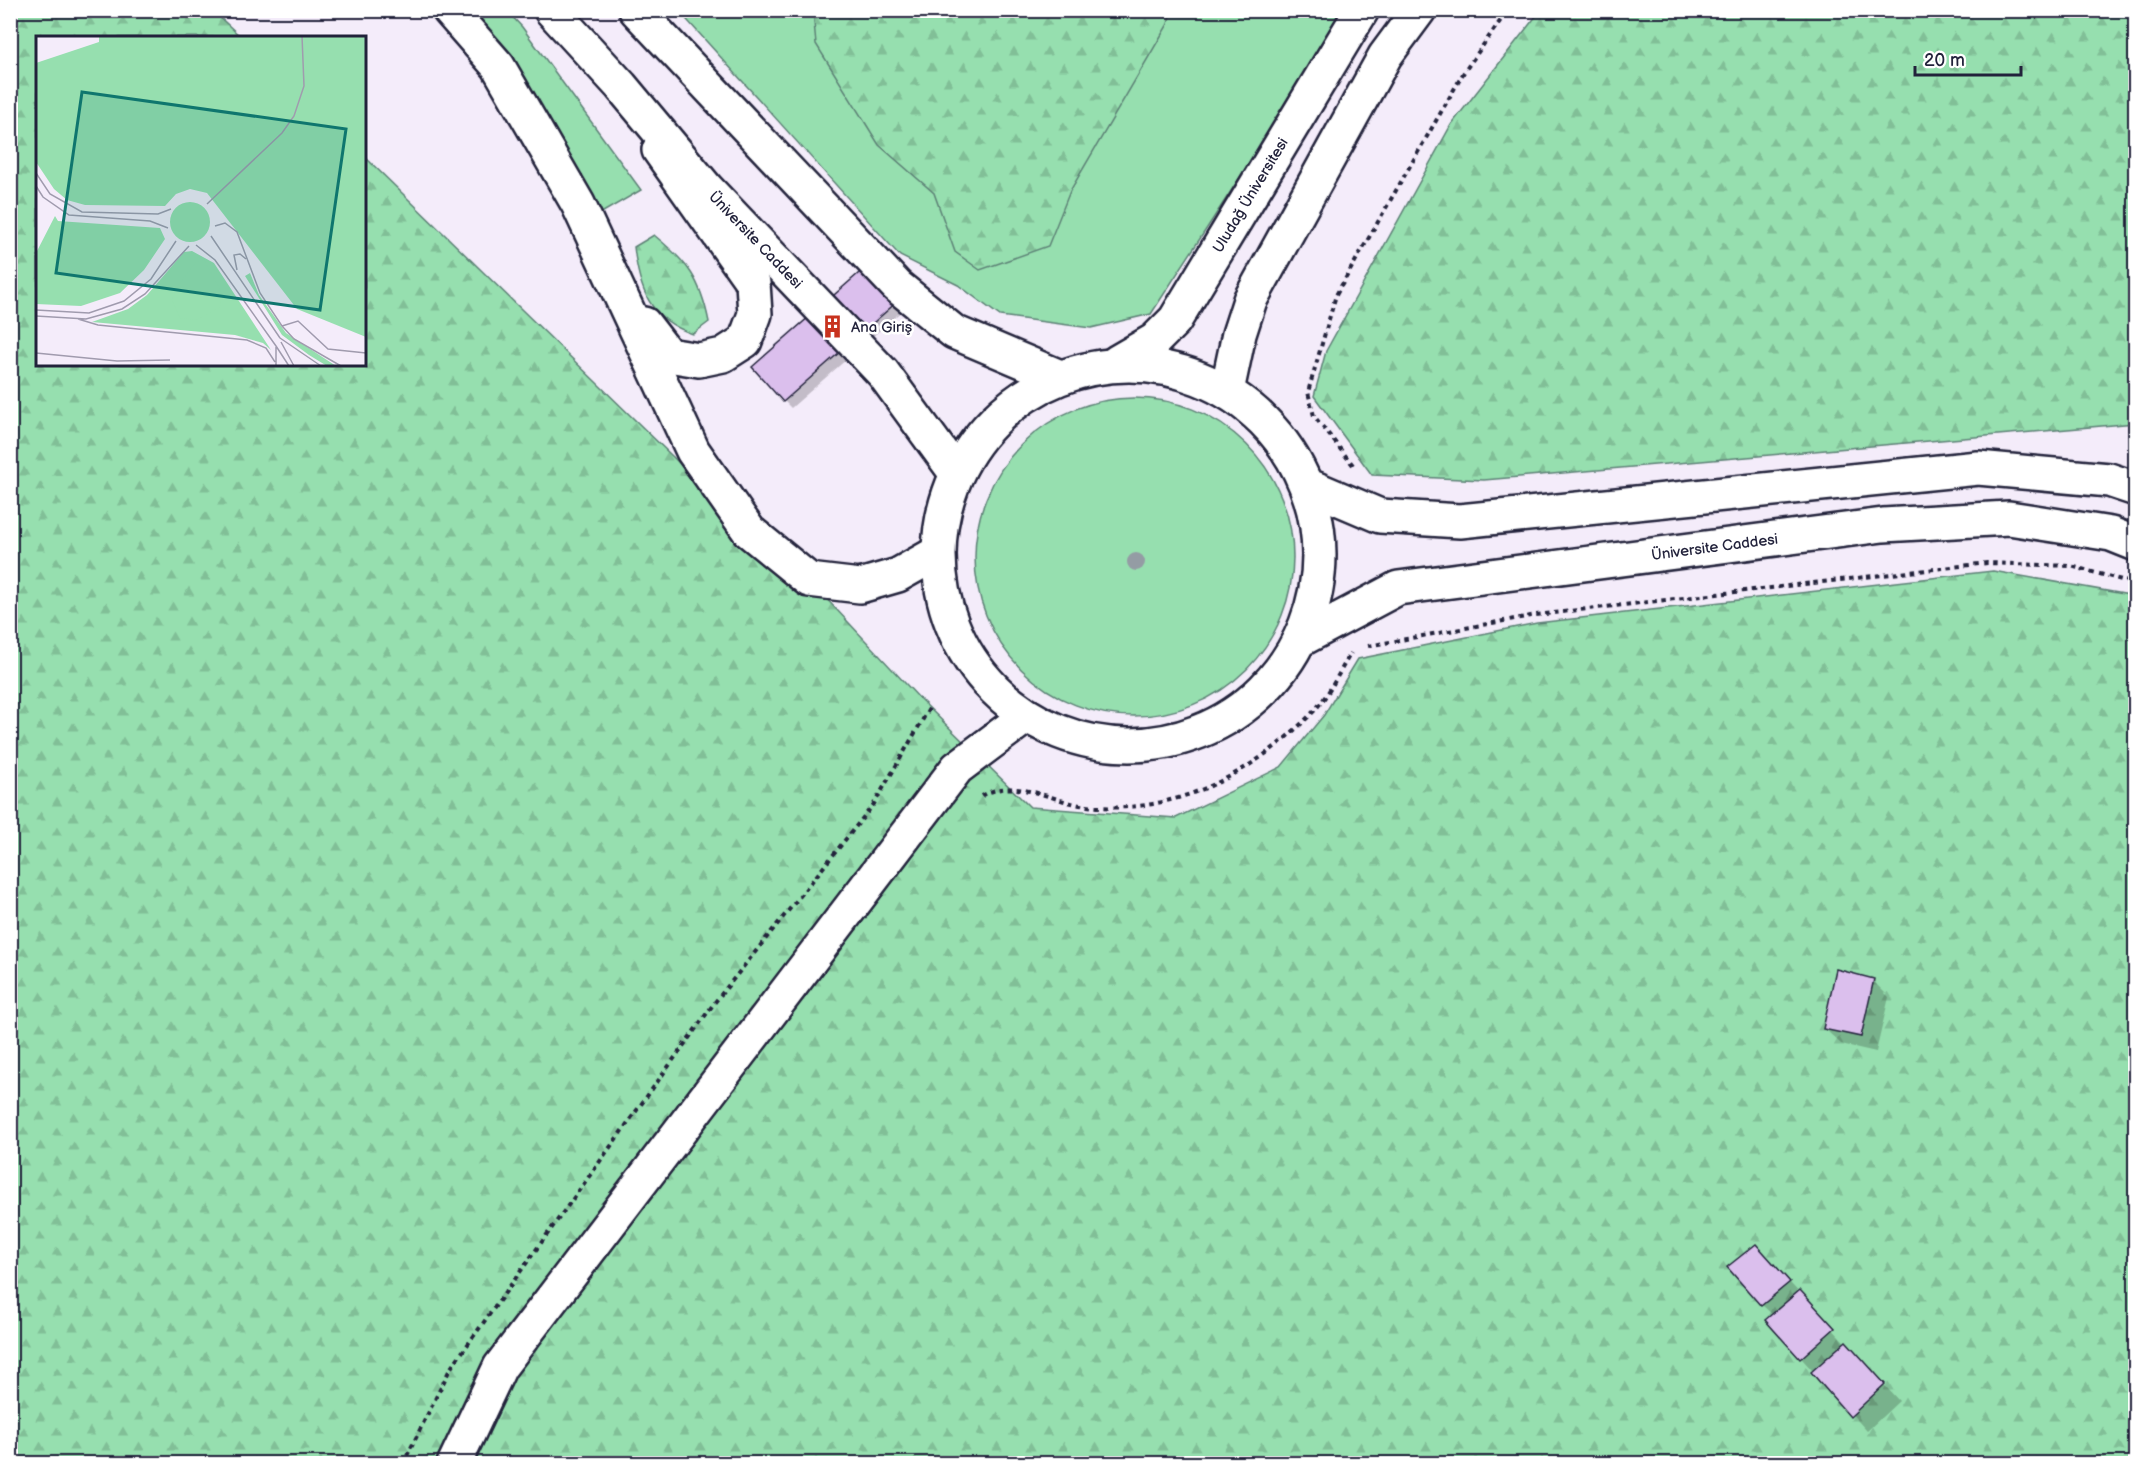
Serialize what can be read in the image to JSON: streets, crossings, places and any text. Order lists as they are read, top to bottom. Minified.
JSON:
{"streets":{"street":["Uludağ Üniversitesi","Üniversite Caddesi"]},"places":{"building":["Ana Giriş"]},"scale_bar":"20 m"}
